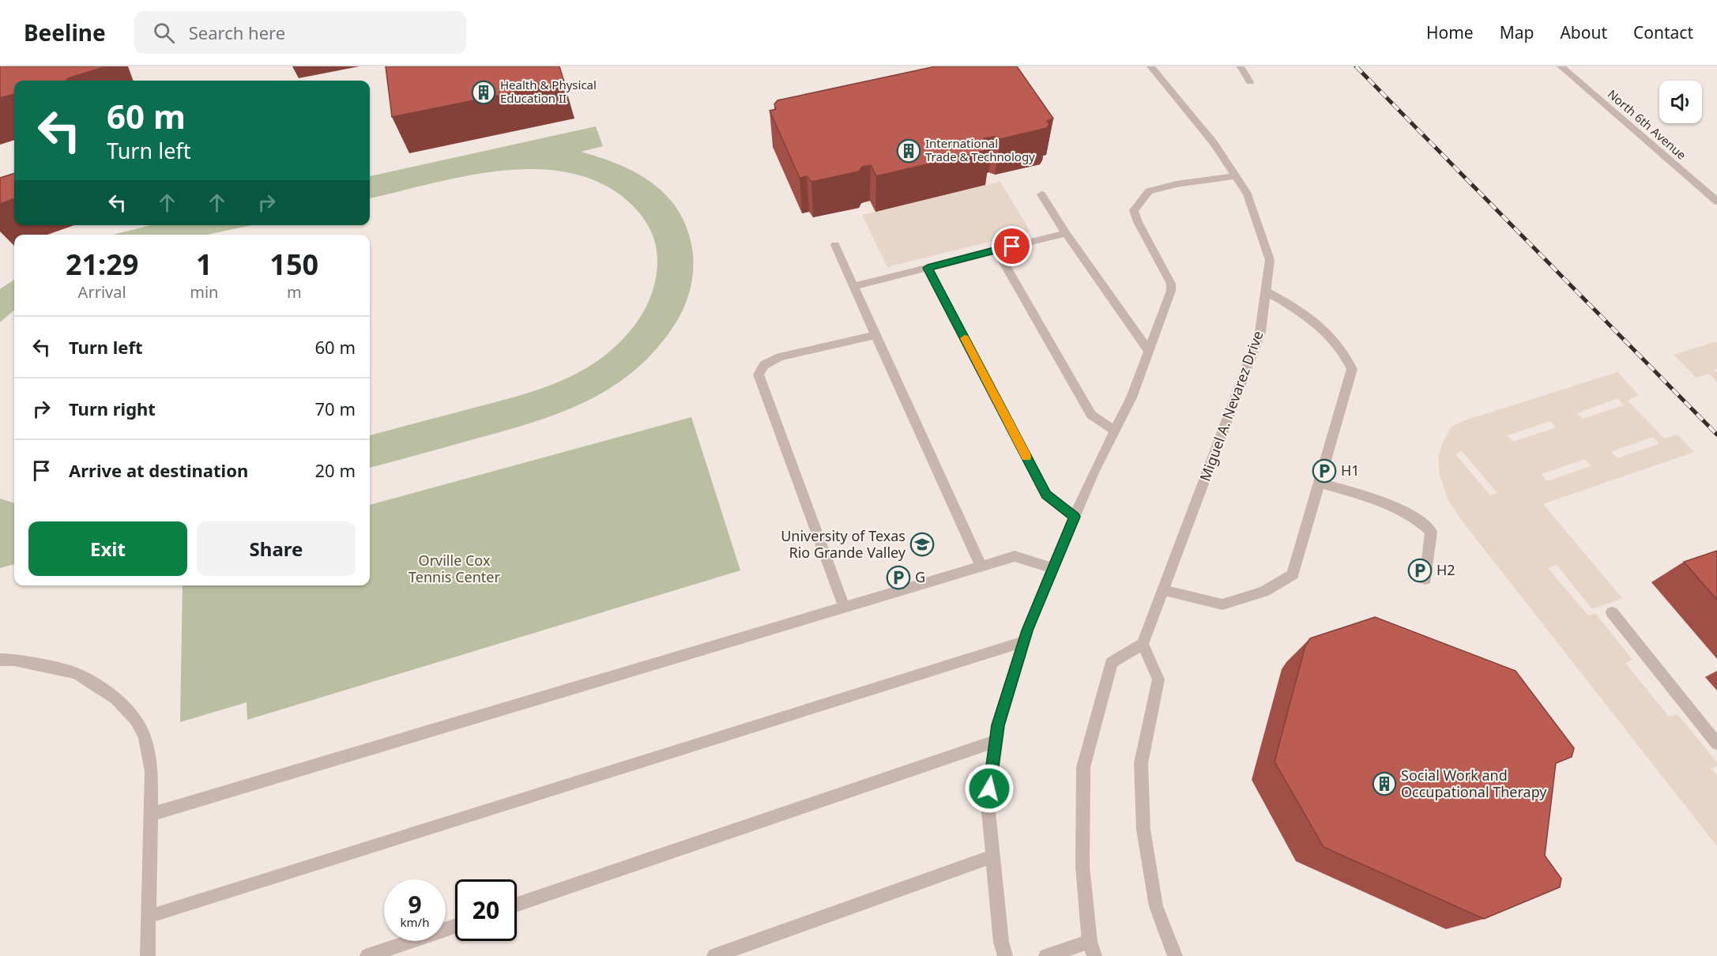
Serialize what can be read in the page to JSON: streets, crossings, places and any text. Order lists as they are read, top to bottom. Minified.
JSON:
{"streets":{"street":["North 6th Avenue","Miguel A. Nevarez Drive"]},"parks":["Orville Cox Tennis Center"],"places":{"building":["Health & Physical Education II","International Trade & Technology","Social Work and Occupational Therapy"],"parking":["H1","H2","G"],"school or university":["University of Texas Rio Grande Valley"]},"page":{"header":"Beeline","search":"Search here","nav":["Home","Map","About","Contact"],"turn":["60 m","Turn left"],"eta":["21:29","Arrival","1","min","150","m"],"list":[{"name":"Turn left","value":"60 m"},{"name":"Turn right","value":"70 m"},{"name":"Arrive at destination","value":"20 m"}],"buttons":["Exit","Share"],"speed":"9 km/h","limit":"20"}}
